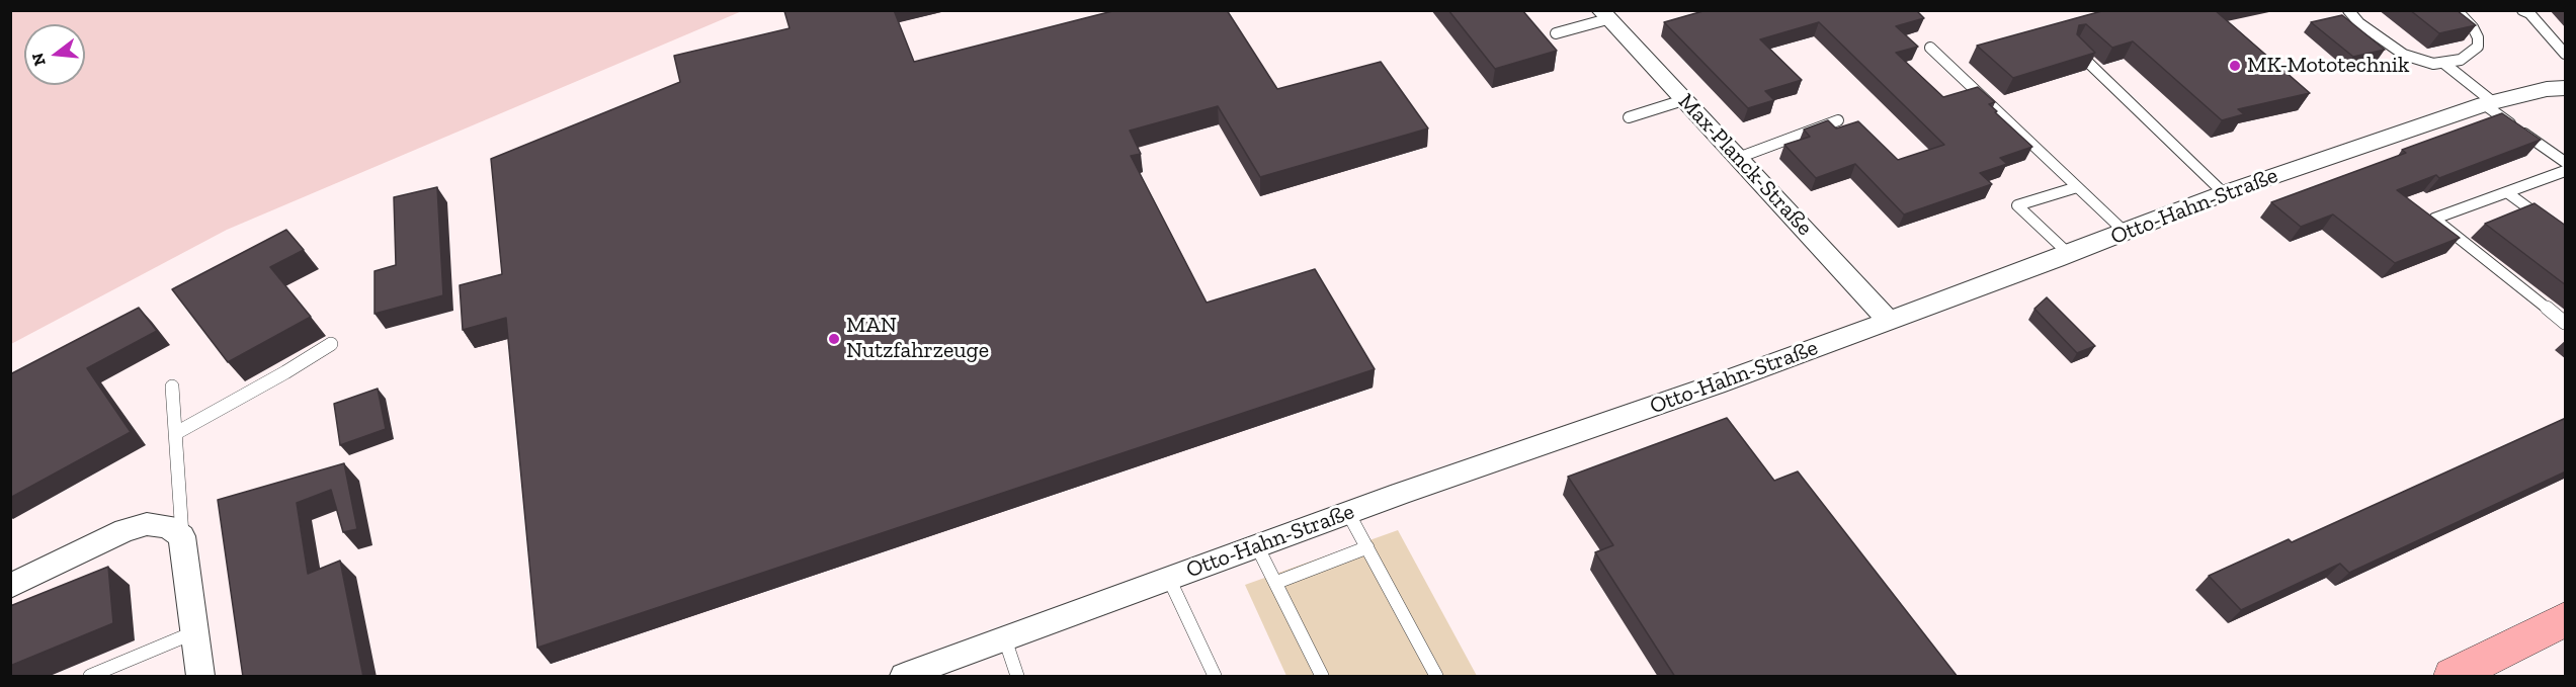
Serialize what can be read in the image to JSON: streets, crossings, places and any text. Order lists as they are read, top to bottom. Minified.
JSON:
{"streets":{"street":["Max-Planck-Straße","Otto-Hahn-Straße"]},"crossings":[["Max-Planck-Straße","Otto-Hahn-Straße"]],"places":["MK-Mototechnik","MAN Nutzfahrzeuge"],"north":"left"}
